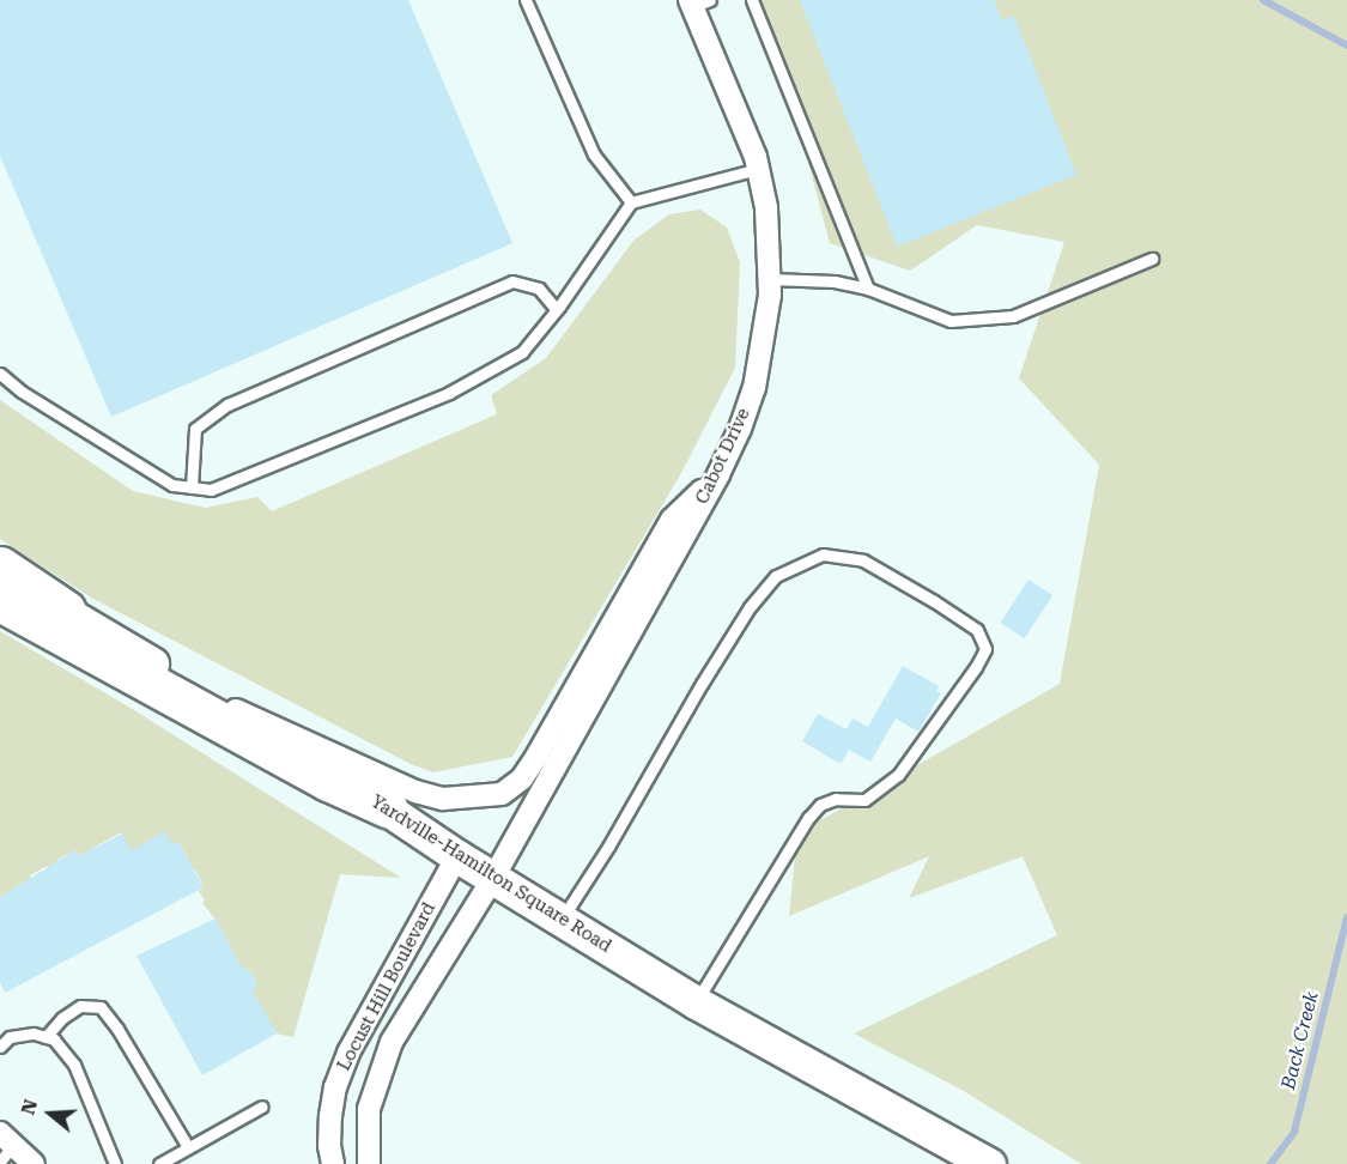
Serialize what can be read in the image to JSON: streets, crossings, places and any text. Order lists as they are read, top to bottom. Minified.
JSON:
{"streets":{"street":["Cabot Drive","Yardville-Hamilton Square Road","Locust Hill Boulevard"]},"crossings":[["Cabot Drive","Yardville-Hamilton Square Road"],["Cabot Drive","Locust Hill Boulevard"],["Yardville-Hamilton Square Road","Locust Hill Boulevard"]],"water":["Back Creek"],"north":"left"}
